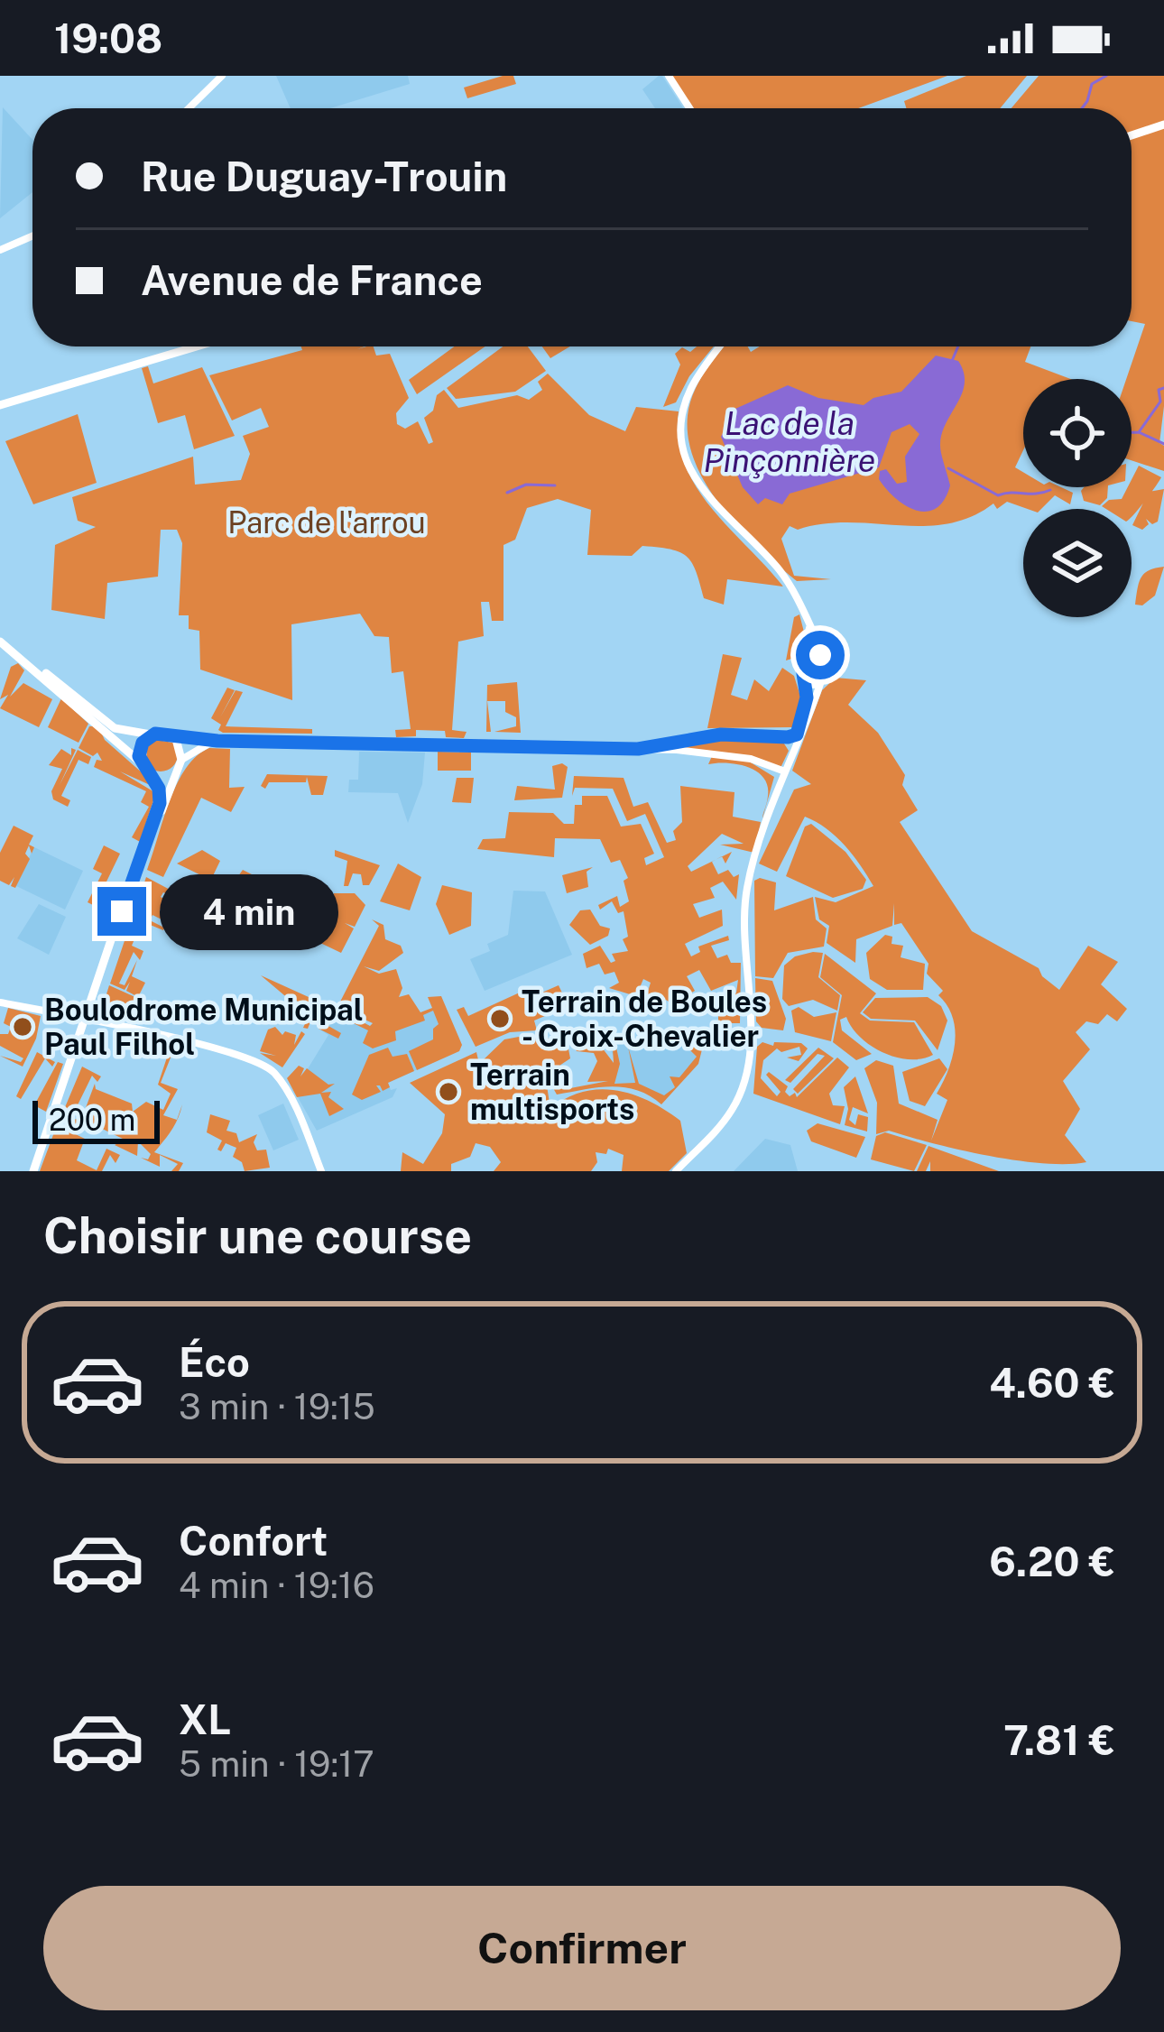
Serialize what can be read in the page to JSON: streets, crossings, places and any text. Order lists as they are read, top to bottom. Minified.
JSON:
{"water":["Lac de la Pinçonnière"],"parks":["Parc de l'arrou"],"places":["Terrain de Boules - Croix-Chevalier","Boulodrome Municipal Paul Filhol","Terrain multisports"],"scale_bar":"200 m","page":{"status":"19:08","banner":["Rue Duguay-Trouin","Avenue de France"],"bubble":"4 min","scale":"200 m","heading":"Choisir une course","list":[{"name":"Éco","note":"3 min · 19:15","value":"4.60 €"},{"name":"Confort","note":"4 min · 19:16","value":"6.20 €"},{"name":"XL","note":"5 min · 19:17","value":"7.81 €"}],"buttons":"Confirmer"}}
